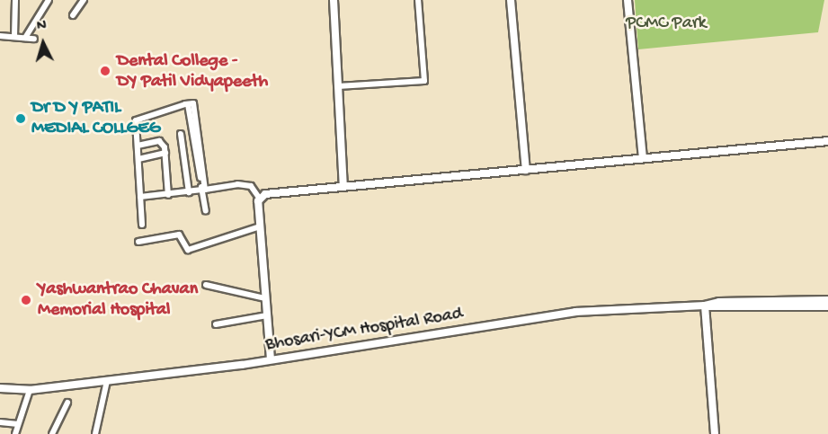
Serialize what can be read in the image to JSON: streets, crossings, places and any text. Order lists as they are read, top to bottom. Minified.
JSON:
{"streets":{"street":["Bhosari-YCM Hospital Road"]},"parks":["PCMC Park"],"places":["Dental College - DY Patil Vidyapeeth","Dr D Y PATIL MEDIAL COLLGEG","Yashwantrao Chavan Memorial Hospital"],"north":"top"}
